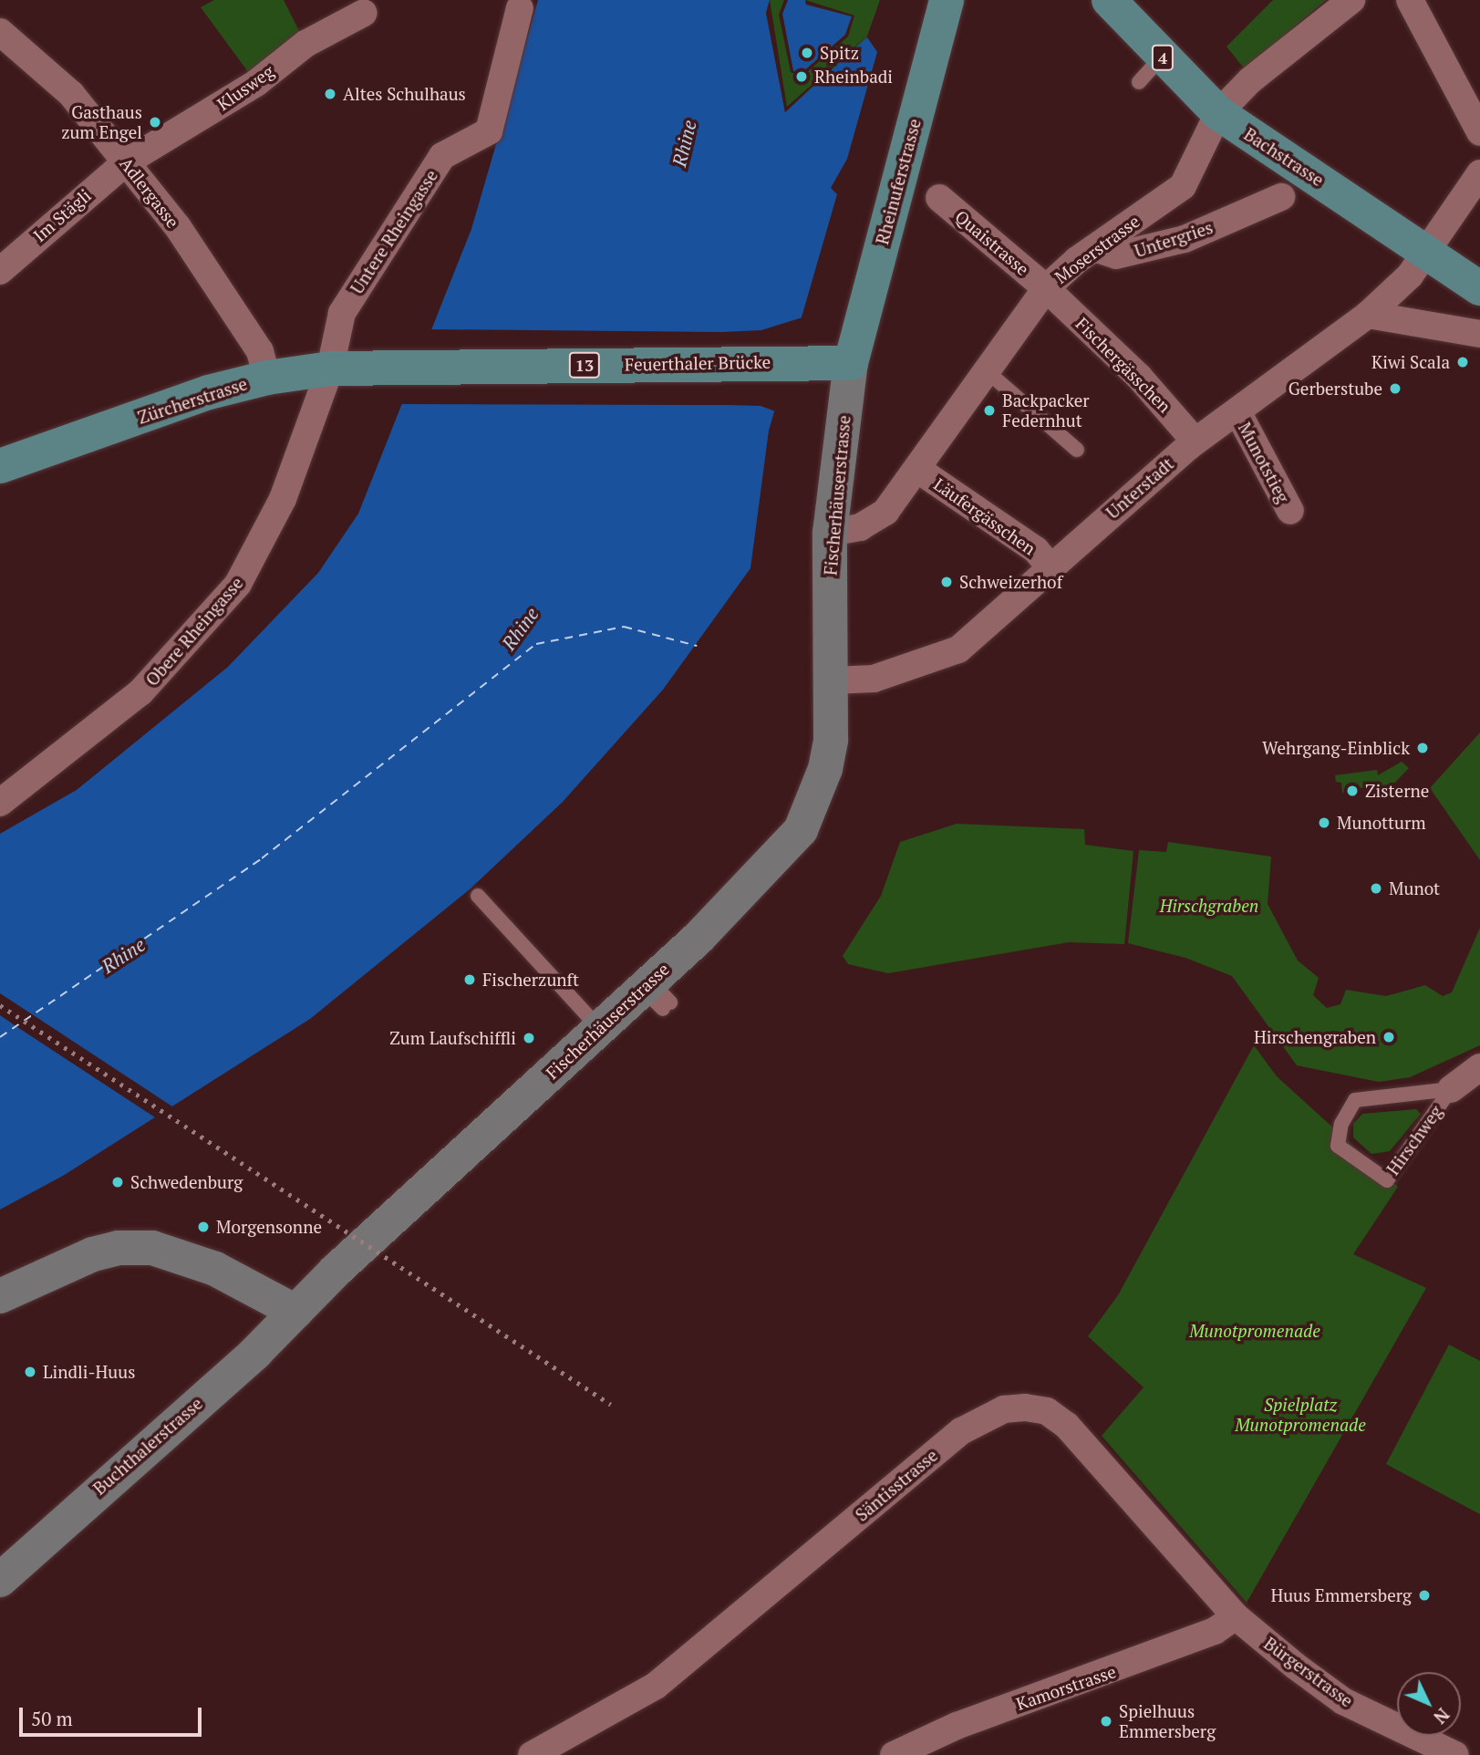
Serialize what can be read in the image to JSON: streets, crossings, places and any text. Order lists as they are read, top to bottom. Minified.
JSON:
{"streets":{"main road":["4","Bachstrasse","Rheinuferstrasse","Feuerthaler Brücke","13","Zürcherstrasse","Fischerhäuserstrasse","Buchthalerstrasse"],"street":["Klusweg","Adlergasse","Im Stägli","Untere Rheingasse","Untergries","Quaistrasse","Moserstrasse","Fischergässchen","Munotstieg","Unterstadt","Läufergässchen","Obere Rheingasse","Hirschweg","Säntisstrasse","Bürgerstrasse","Kamorstrasse"]},"crossings":[["Klusweg","Adlergasse"],["Klusweg","Im Stägli"],["Bachstrasse","Moserstrasse"],["Bachstrasse","Unterstadt"],["Rheinuferstrasse","Feuerthaler Brücke"],["Rheinuferstrasse","Fischerhäuserstrasse"],["Adlergasse","Im Stägli"],["Adlergasse","Zürcherstrasse"],["Untere Rheingasse","Zürcherstrasse"],["Untere Rheingasse","Obere Rheingasse"],["Untergries","Moserstrasse"],["Quaistrasse","Moserstrasse"],["Quaistrasse","Fischergässchen"],["Moserstrasse","Fischergässchen"],["Moserstrasse","Fischerhäuserstrasse"],["Moserstrasse","Läufergässchen"],["Feuerthaler Brücke","Zürcherstrasse"],["Feuerthaler Brücke","Fischerhäuserstrasse"],["Fischergässchen","Unterstadt"],["Zürcherstrasse","Obere Rheingasse"],["Munotstieg","Unterstadt"],["Unterstadt","Fischerhäuserstrasse"],["Unterstadt","Läufergässchen"],["Fischerhäuserstrasse","Buchthalerstrasse"],["Säntisstrasse","Bürgerstrasse"],["Säntisstrasse","Kamorstrasse"],["Bürgerstrasse","Kamorstrasse"]],"water":["Rhine"],"parks":["Hirschgraben","Munotpromenade","Spielplatz Munotpromenade"],"places":["Spitz","Rheinbadi","Altes Schulhaus","Gasthaus zum Engel","Kiwi Scala","Gerberstube","Backpacker Federnhut","Schweizerhof","Wehrgang-Einblick","Zisterne","Munotturm","Munot","Fischerzunft","Hirschengraben","Zum Laufschiffli","Schwedenburg","Morgensonne","Lindli-Huus","Huus Emmersberg","Spielhuus Emmersberg"],"scale_bar":"50 m","north":"bottom right"}
